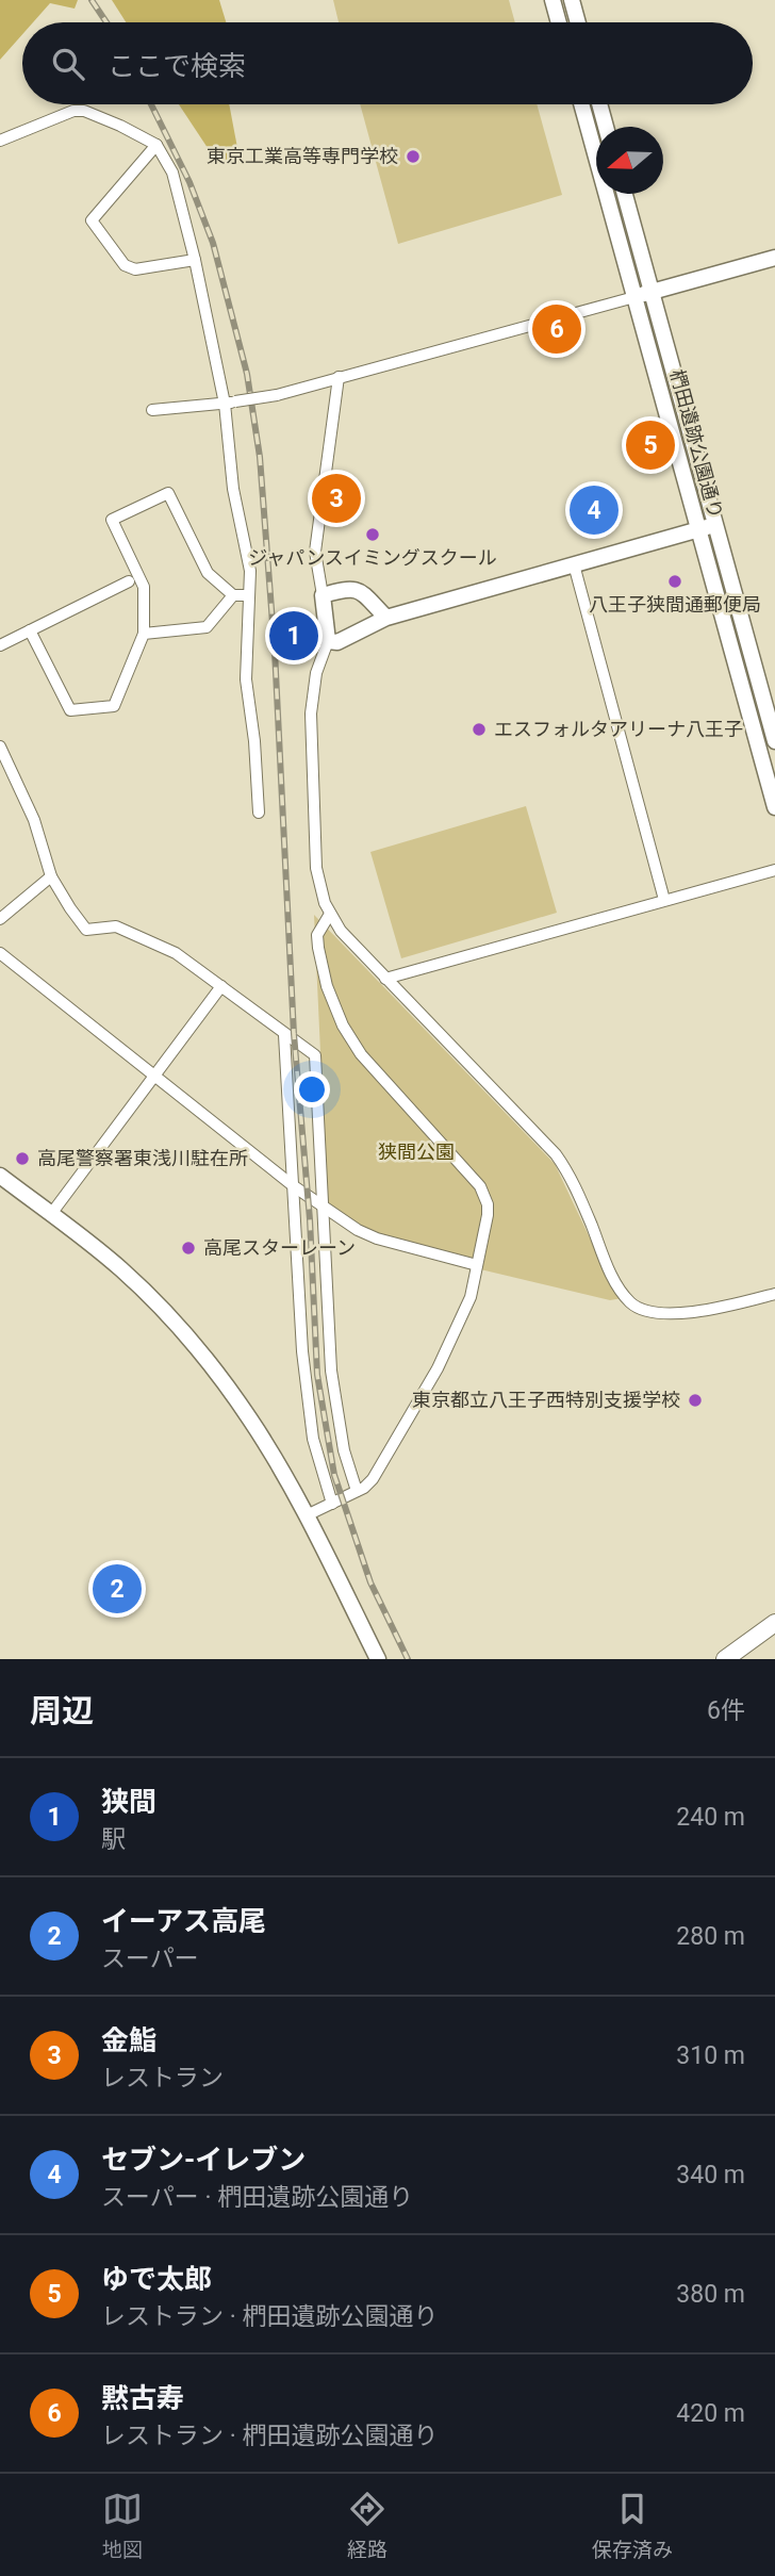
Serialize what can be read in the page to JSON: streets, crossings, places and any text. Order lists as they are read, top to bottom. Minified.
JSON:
{"streets":{"street":["椚田遺跡公園通り"]},"parks":["狭間公園"],"places":["東京工業高等専門学校","ジャパンスイミングスクール","八王子狭間通郵便局","エスフォルタアリーナ八王子","高尾警察署東浅川駐在所","高尾スターレーン","東京都立八王子西特別支援学校"],"north":"left","page":{"search":"ここで検索","pins":["6","5","3","4","1","2"],"heading":["周辺","6件"],"list":[{"mark":"1","name":"狭間","note":"駅","value":"240 m"},{"mark":"2","name":"イーアス高尾","note":"スーパー","value":"280 m"},{"mark":"3","name":"金鮨","note":"レストラン","value":"310 m"},{"mark":"4","name":"セブン-イレブン","note":"スーパー · 椚田遺跡公園通り","value":"340 m"},{"mark":"5","name":"ゆで太郎","note":"レストラン · 椚田遺跡公園通り","value":"380 m"},{"mark":"6","name":"黙古寿","note":"レストラン · 椚田遺跡公園通り","value":"420 m"}],"nav":["地図","経路","保存済み"]}}
